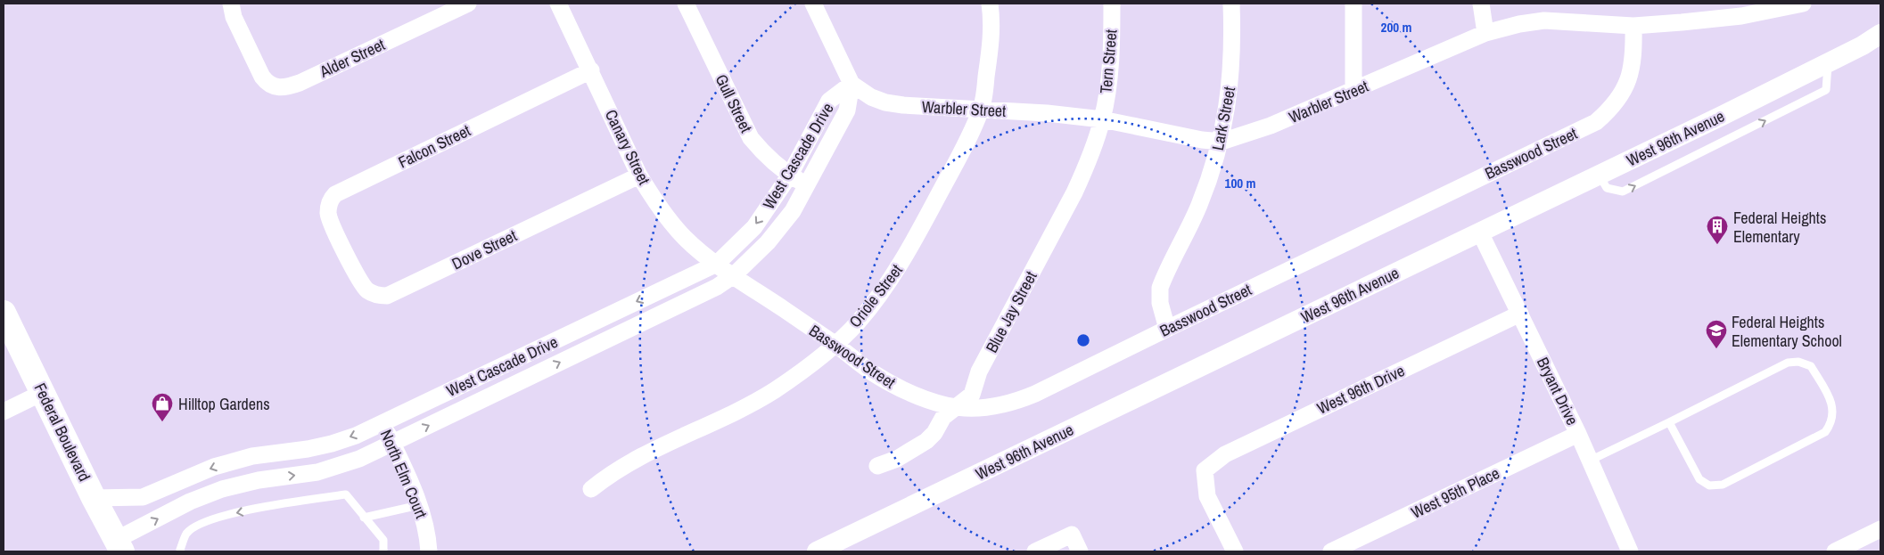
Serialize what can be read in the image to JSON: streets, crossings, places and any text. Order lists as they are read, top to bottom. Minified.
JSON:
{"streets":{"main road":["Federal Boulevard"],"street":["Alder Street","Tern Street","Warbler Street","Gull Street","Lark Street","West 96th Avenue","Falcon Street","Canary Street","Basswood Street","West Cascade Drive","Dove Street","Oriole Street","Blue Jay Street","West 96th Drive","Bryant Drive","North Elm Court","West 95th Place"]},"crossings":[["Tern Street","Warbler Street"],["Tern Street","Blue Jay Street"],["Warbler Street","Lark Street"],["Warbler Street","Basswood Street"],["Warbler Street","West Cascade Drive"],["Warbler Street","Oriole Street"],["Warbler Street","Blue Jay Street"],["Gull Street","West Cascade Drive"],["Lark Street","Basswood Street"],["West 96th Avenue","Bryant Drive"],["Falcon Street","Canary Street"],["Falcon Street","Dove Street"],["Canary Street","Basswood Street"],["Canary Street","West Cascade Drive"],["Canary Street","Dove Street"],["Basswood Street","West Cascade Drive"],["Basswood Street","Oriole Street"],["Basswood Street","Blue Jay Street"],["West Cascade Drive","Federal Boulevard"],["West Cascade Drive","North Elm Court"],["West 96th Drive","Bryant Drive"],["Bryant Drive","West 95th Place"]],"places":{"building":["Federal Heights Elementary"],"school or university":["Federal Heights Elementary School"],"shop":["Hilltop Gardens"]},"rings":["200 m","100 m"]}
